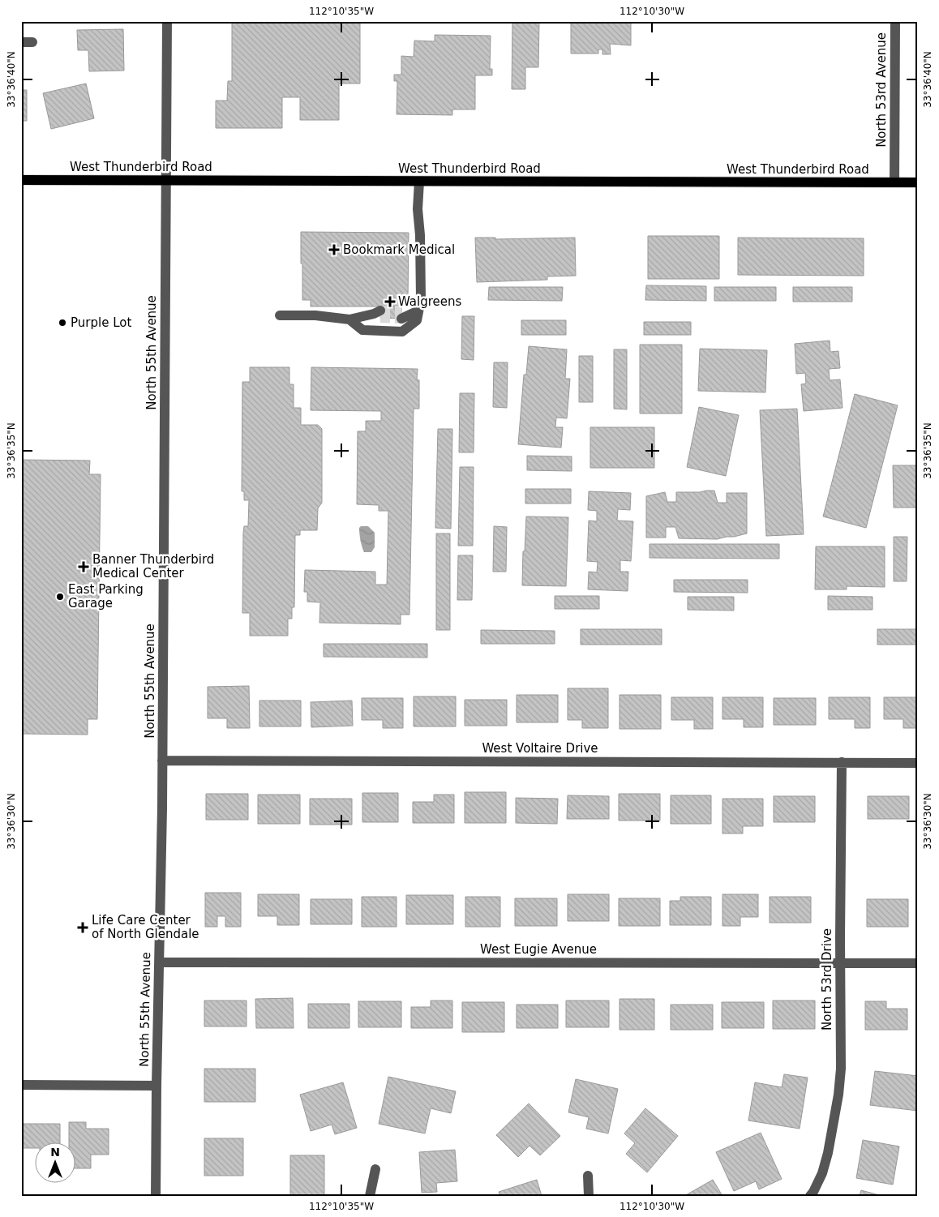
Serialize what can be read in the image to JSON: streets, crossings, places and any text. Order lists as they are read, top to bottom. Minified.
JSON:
{"streets":{"main road":["West Thunderbird Road"],"street":["North 53rd Avenue","North 55th Avenue","West Voltaire Drive","West Eugie Avenue","North 53rd Drive"]},"crossings":[["North 53rd Avenue","West Thunderbird Road"],["West Thunderbird Road","North 55th Avenue"],["North 55th Avenue","West Voltaire Drive"],["North 55th Avenue","West Eugie Avenue"],["West Voltaire Drive","North 53rd Drive"],["West Eugie Avenue","North 53rd Drive"]],"places":{"health":["Bookmark Medical","Walgreens","Banner Thunderbird Medical Center","Life Care Center of North Glendale"],"other":["Purple Lot","East Parking Garage"]},"north":"top","coordinates":["112°10'35\"W","112°10'30\"W","33°36'40\"N","33°36'35\"N","33°36'30\"N"]}
